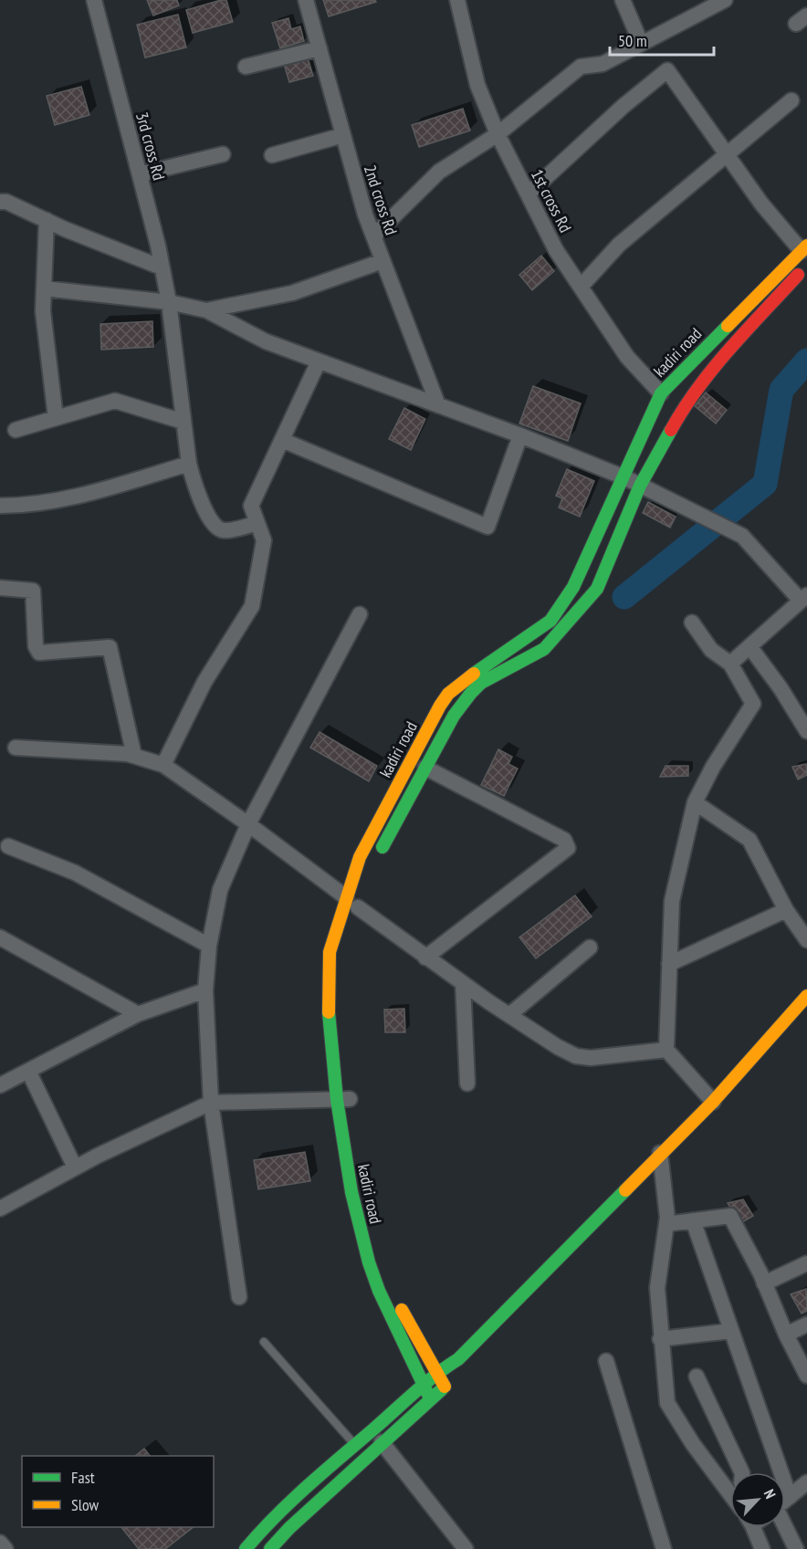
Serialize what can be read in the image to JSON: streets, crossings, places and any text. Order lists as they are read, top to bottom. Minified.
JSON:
{"streets":{"main road":["kadiri road"],"street":["3rd cross Rd","2nd cross Rd","1st cross Rd"]},"crossings":[["1st cross Rd","kadiri road"]],"legend":["Fast","Slow"],"scale_bar":"50 m","north":"top right"}
